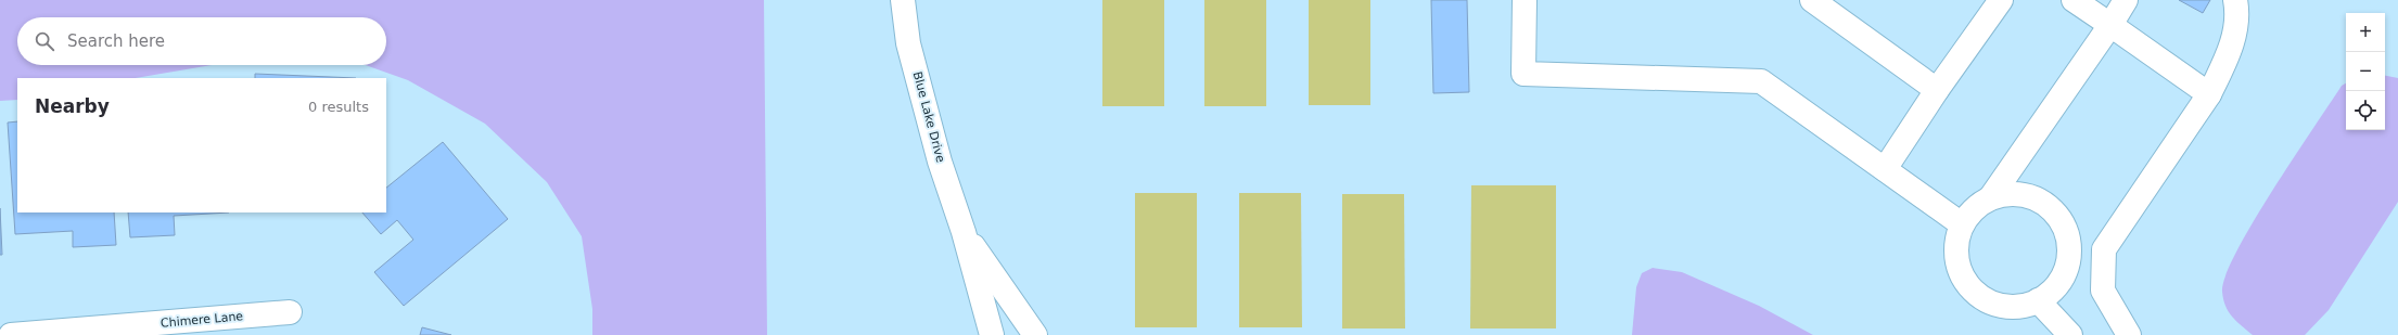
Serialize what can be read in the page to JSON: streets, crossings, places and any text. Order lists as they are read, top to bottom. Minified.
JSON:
{"streets":{"street":["Blue Lake Drive","Chimere Lane"]},"page":{"map_buttons":["+","−"],"search":"Search here","heading":["Nearby","0 results"]}}
